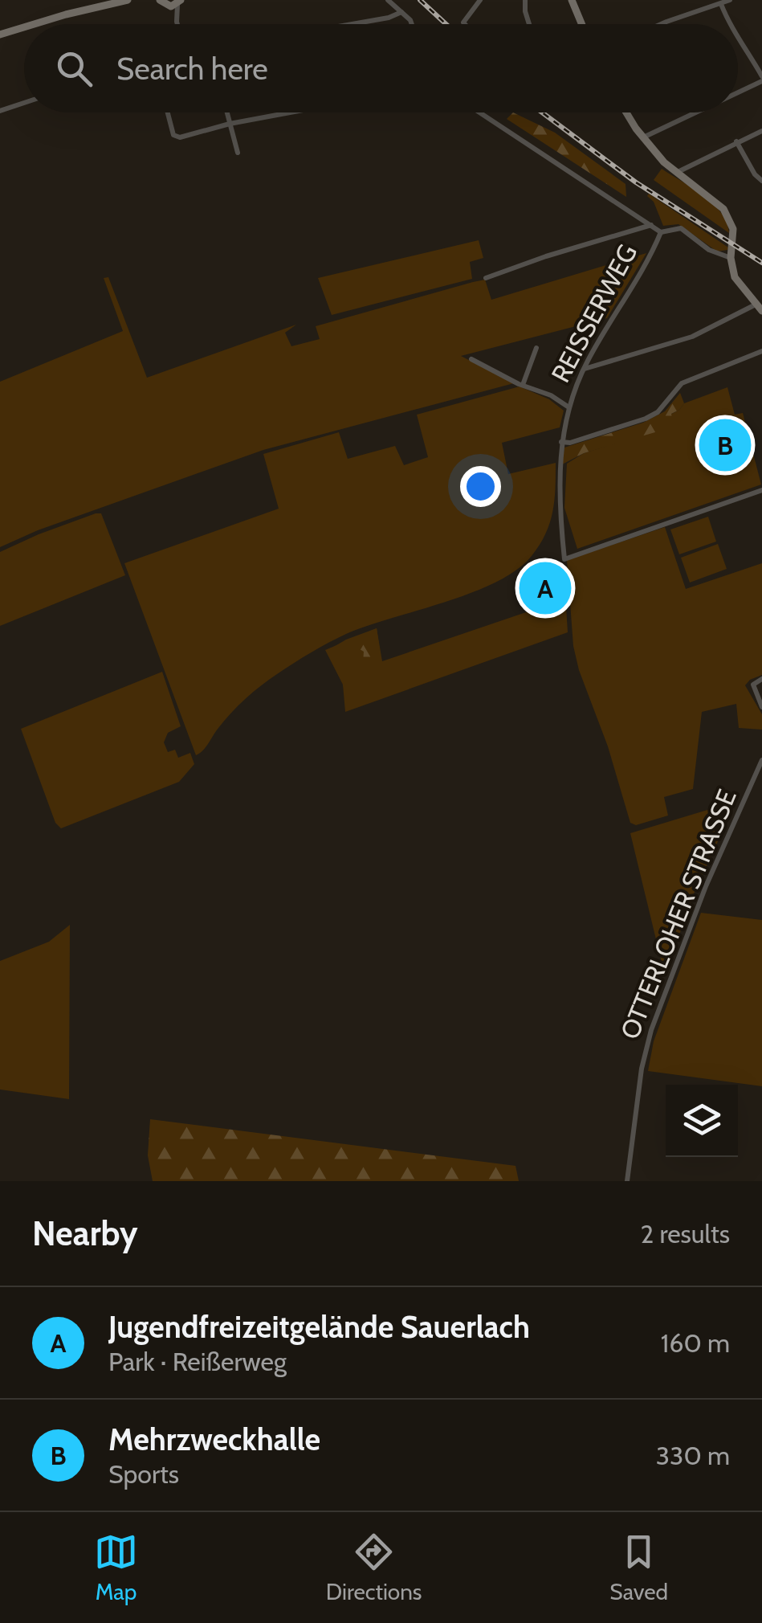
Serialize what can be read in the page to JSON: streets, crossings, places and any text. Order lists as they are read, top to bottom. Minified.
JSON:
{"streets":{"street":["REISSERWEG","OTTERLOHER STRASSE"]},"page":{"search":"Search here","pins":["B","A"],"heading":["Nearby","2 results"],"list":[{"mark":"A","name":"Jugendfreizeitgelände Sauerlach","note":"Park · Reißerweg","value":"160 m"},{"mark":"B","name":"Mehrzweckhalle","note":"Sports","value":"330 m"}],"nav":["Map","Directions","Saved"]}}
